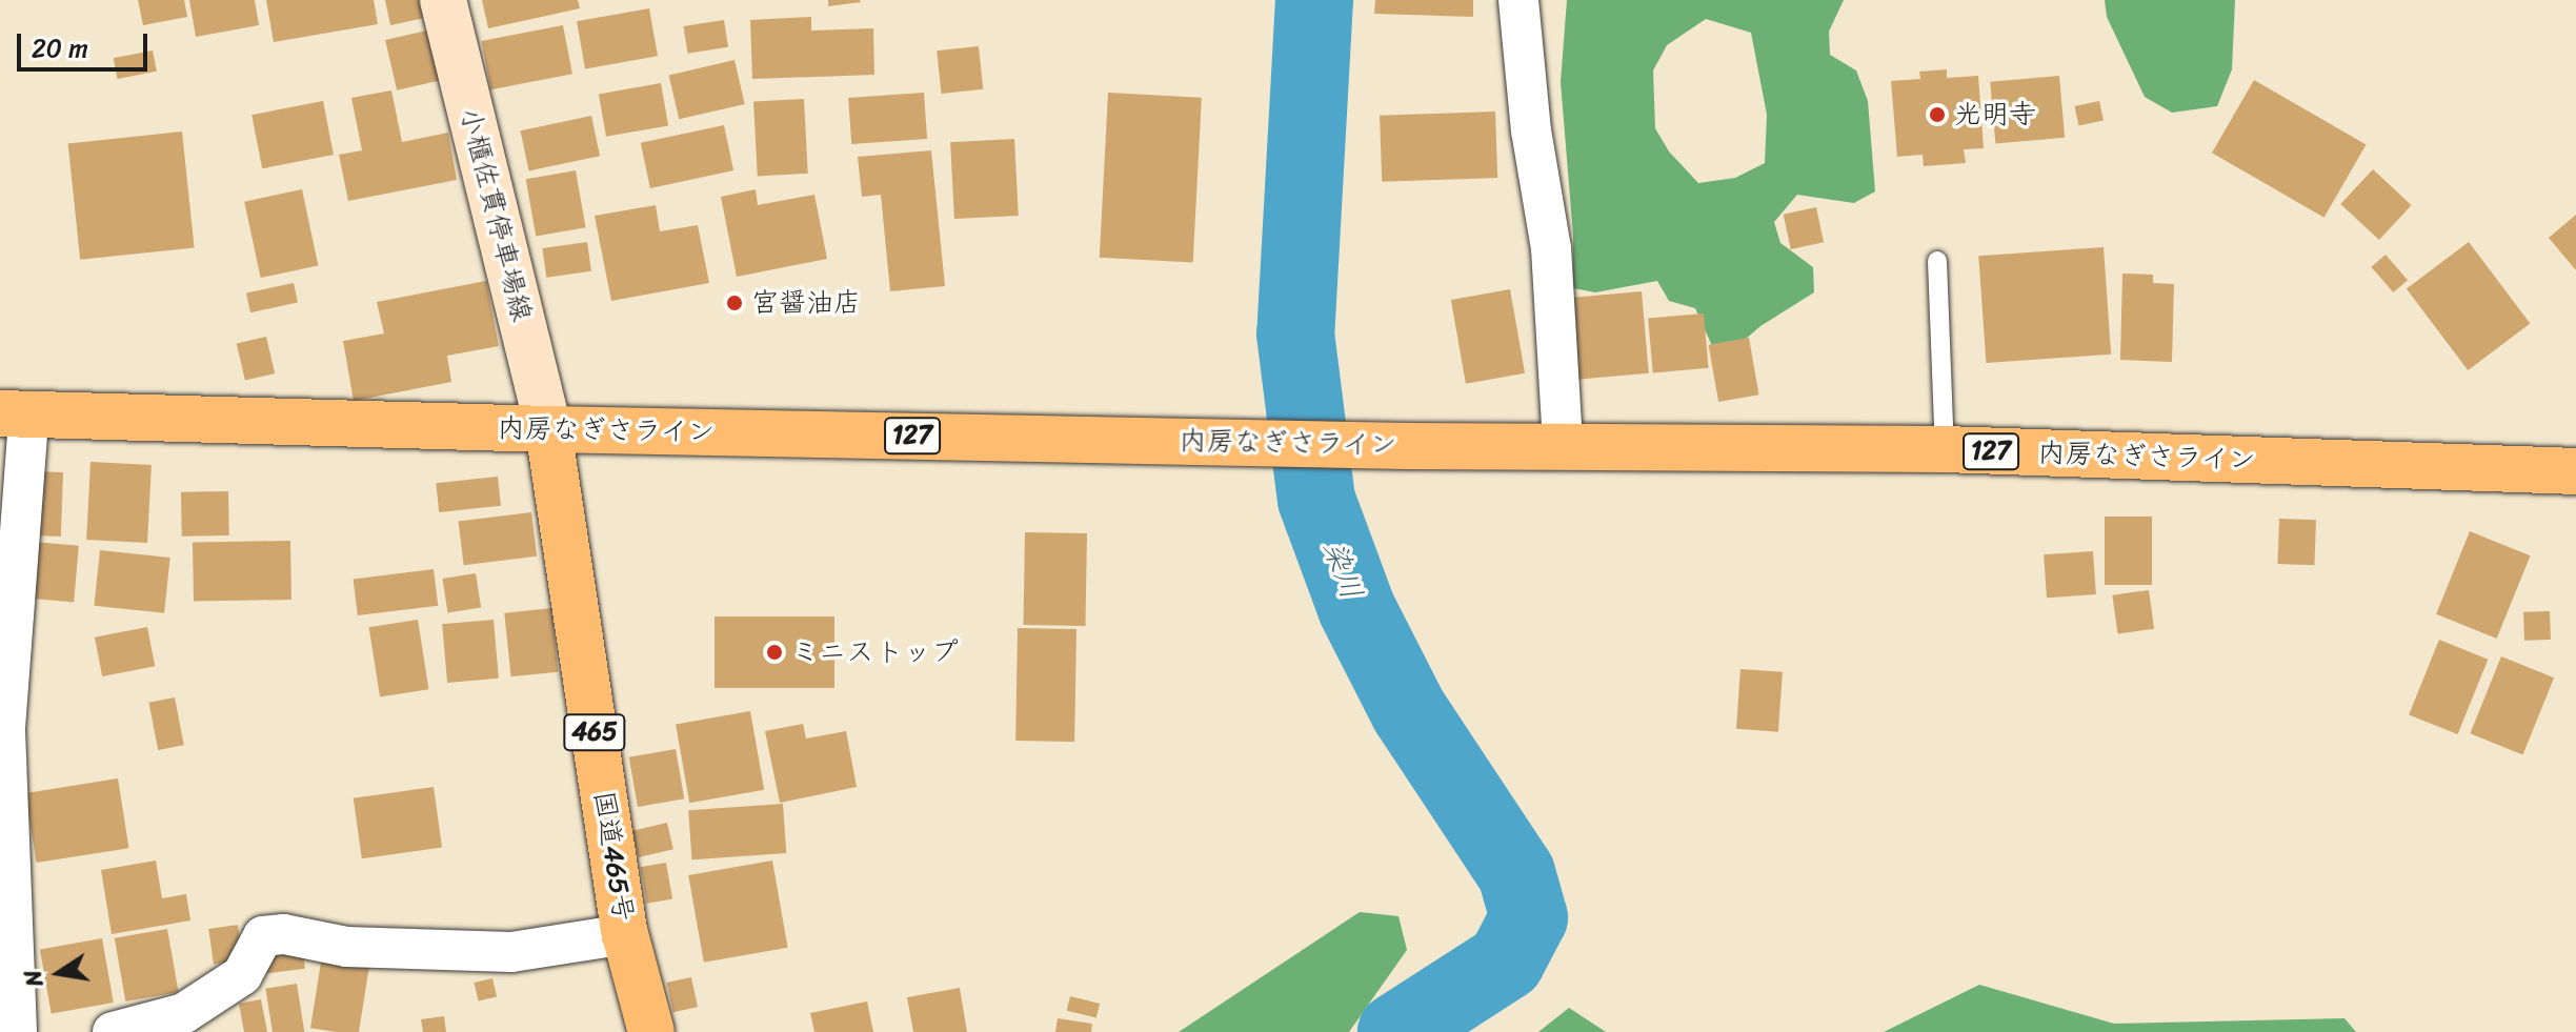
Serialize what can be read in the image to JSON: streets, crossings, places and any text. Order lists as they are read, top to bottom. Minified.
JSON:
{"streets":{"highway":["内房なぎさライン","127","465","国道465号"],"main road":["小櫃佐貫停車場線"]},"crossings":[["小櫃佐貫停車場線","内房なぎさライン"],["小櫃佐貫停車場線","国道465号"],["内房なぎさライン","国道465号"]],"water":["染川"],"places":["光明寺","宮醤油店","ミニストップ"],"scale_bar":"20 m","north":"left"}
